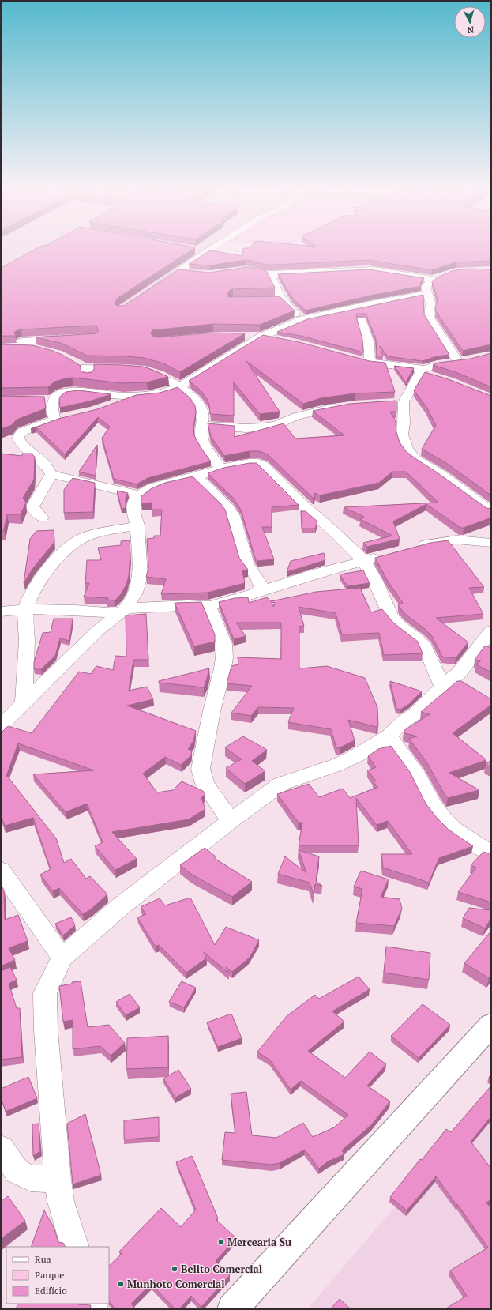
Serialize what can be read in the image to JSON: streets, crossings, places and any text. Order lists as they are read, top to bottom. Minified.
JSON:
{"places":["Mercearia Su","Belito Comercial","Munhoto Comercial"],"legend":["Rua","Parque","Edifício"],"north":"bottom"}
